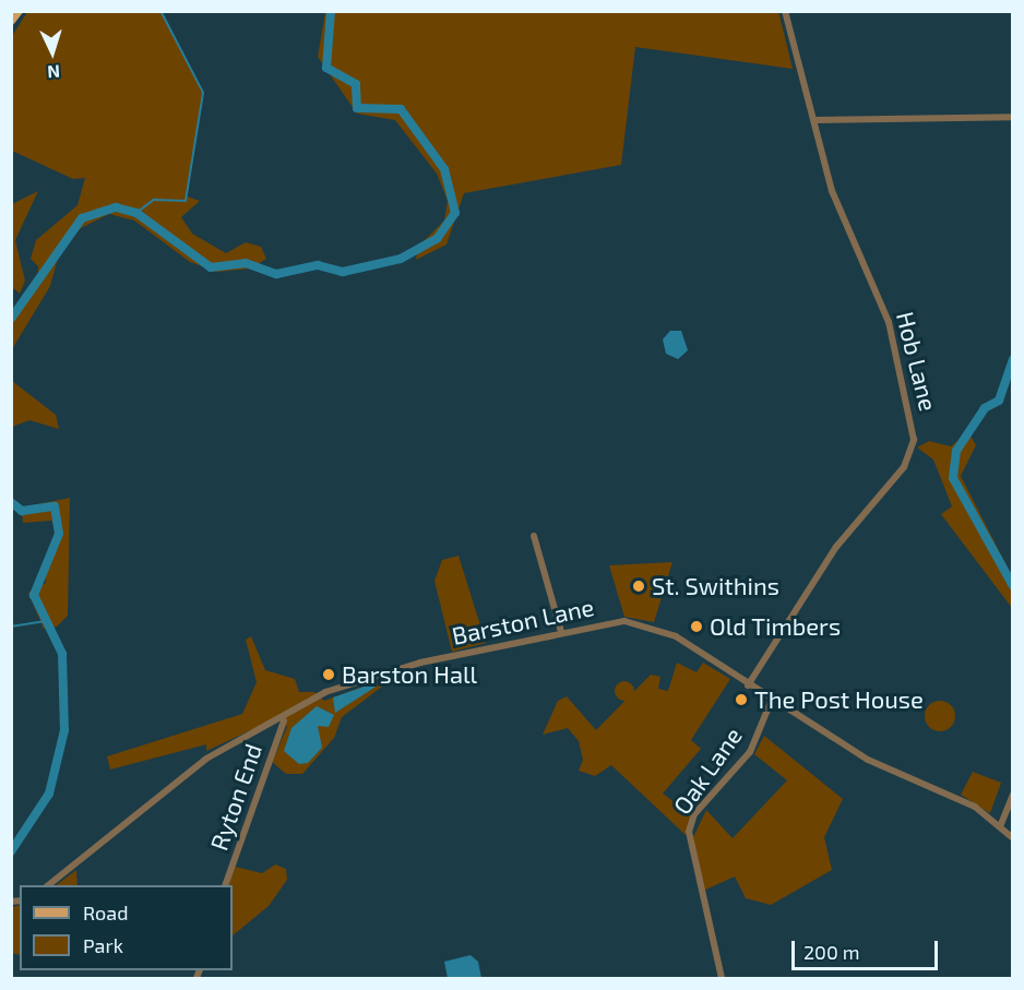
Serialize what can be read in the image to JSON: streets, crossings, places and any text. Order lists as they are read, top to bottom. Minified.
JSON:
{"streets":{"street":["Hob Lane","Barston Lane","Oak Lane","Ryton End"]},"crossings":[["Hob Lane","Barston Lane"],["Barston Lane","Oak Lane"],["Barston Lane","Ryton End"]],"places":["St. Swithins","Old Timbers","Barston Hall","The Post House"],"legend":["Road","Park"],"scale_bar":"200 m","north":"bottom"}
